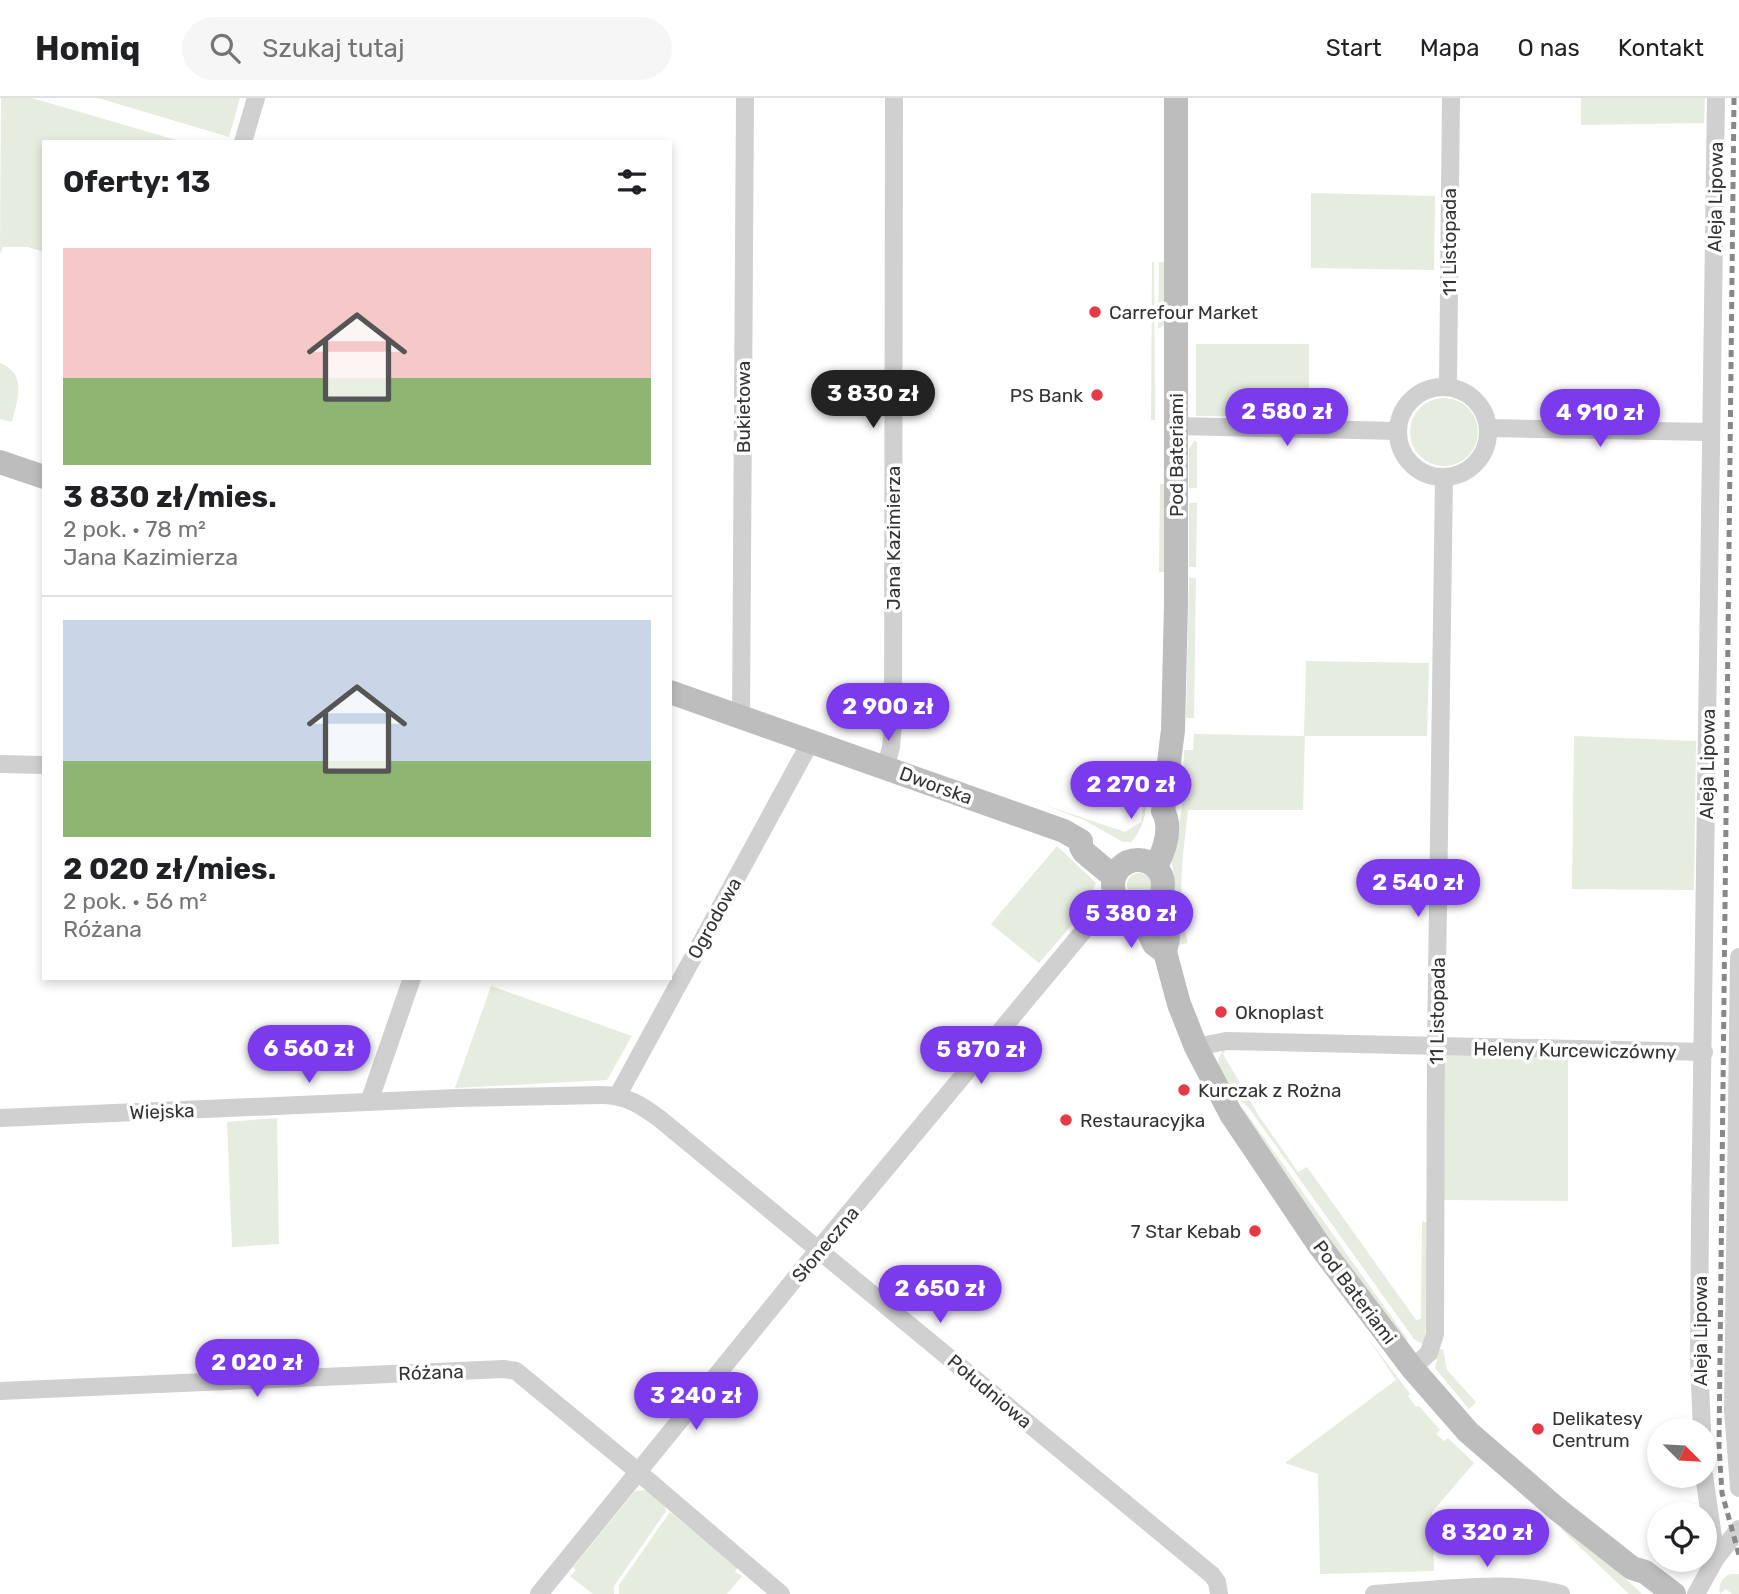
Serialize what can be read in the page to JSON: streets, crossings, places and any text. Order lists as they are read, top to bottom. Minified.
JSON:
{"streets":{"street":["Aleja Lipowa","11 Listopada","Bukietowa","Pod Bateriami","Jana Kazimierza","Dworska","Ogrodowa","Heleny Kurcewiczówny","Wiejska","Słoneczna","Różana","Południowa"]},"crossings":[["Aleja Lipowa","Heleny Kurcewiczówny"],["11 Listopada","Pod Bateriami"],["11 Listopada","Heleny Kurcewiczówny"],["Bukietowa","Dworska"],["Pod Bateriami","Dworska"],["Pod Bateriami","Heleny Kurcewiczówny"],["Pod Bateriami","Słoneczna"],["Jana Kazimierza","Dworska"],["Dworska","Ogrodowa"],["Dworska","Słoneczna"],["Ogrodowa","Wiejska"],["Ogrodowa","Południowa"],["Wiejska","Południowa"],["Słoneczna","Różana"],["Słoneczna","Południowa"]],"places":["Carrefour Market","PS Bank","Oknoplast","Kurczak z Rożna","Restauracyjka","7 Star Kebab","Delikatesy Centrum"],"north":"bottom right","page":{"header":"Homiq","search":"Szukaj tutaj","nav":["Start","Mapa","O nas","Kontakt"],"heading":"Oferty: 13","list":[{"name":"3 830 zł/mies.","note":"2 pok. · 78 m² · Jana Kazimierza"},{"name":"2 020 zł/mies.","note":"2 pok. · 56 m² · Różana"}],"price":["3 830 zł","2 580 zł","4 910 zł","2 900 zł","2 270 zł","2 540 zł","5 380 zł","6 560 zł","5 870 zł","2 650 zł","2 020 zł","3 240 zł","8 320 zł"]}}
